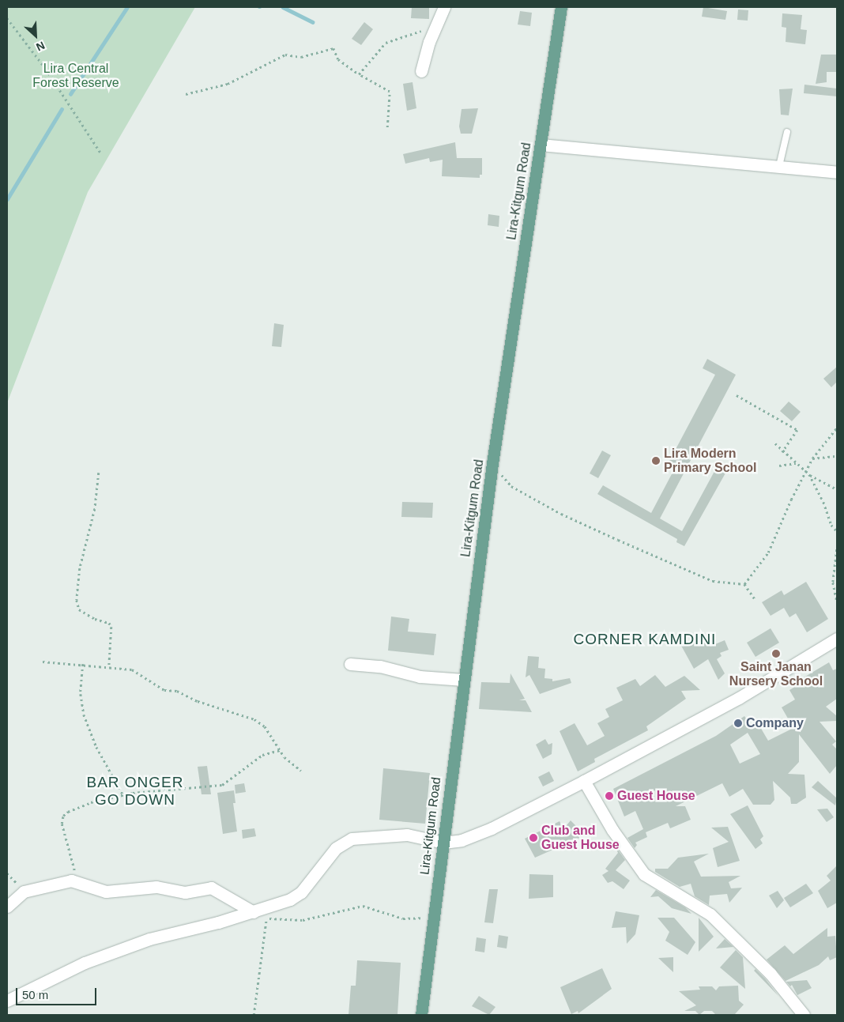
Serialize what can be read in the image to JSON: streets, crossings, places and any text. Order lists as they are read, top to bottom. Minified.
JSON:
{"streets":{"main road":["Lira-Kitgum Road"]},"districts":["CORNER KAMDINI","BAR ONGER GO DOWN"],"parks":["Lira Central Forest Reserve"],"places":["Lira Modern Primary School","Saint Janan Nursery School","Company","Guest House","Club and Guest House"],"scale_bar":"50 m","north":"bottom right"}
